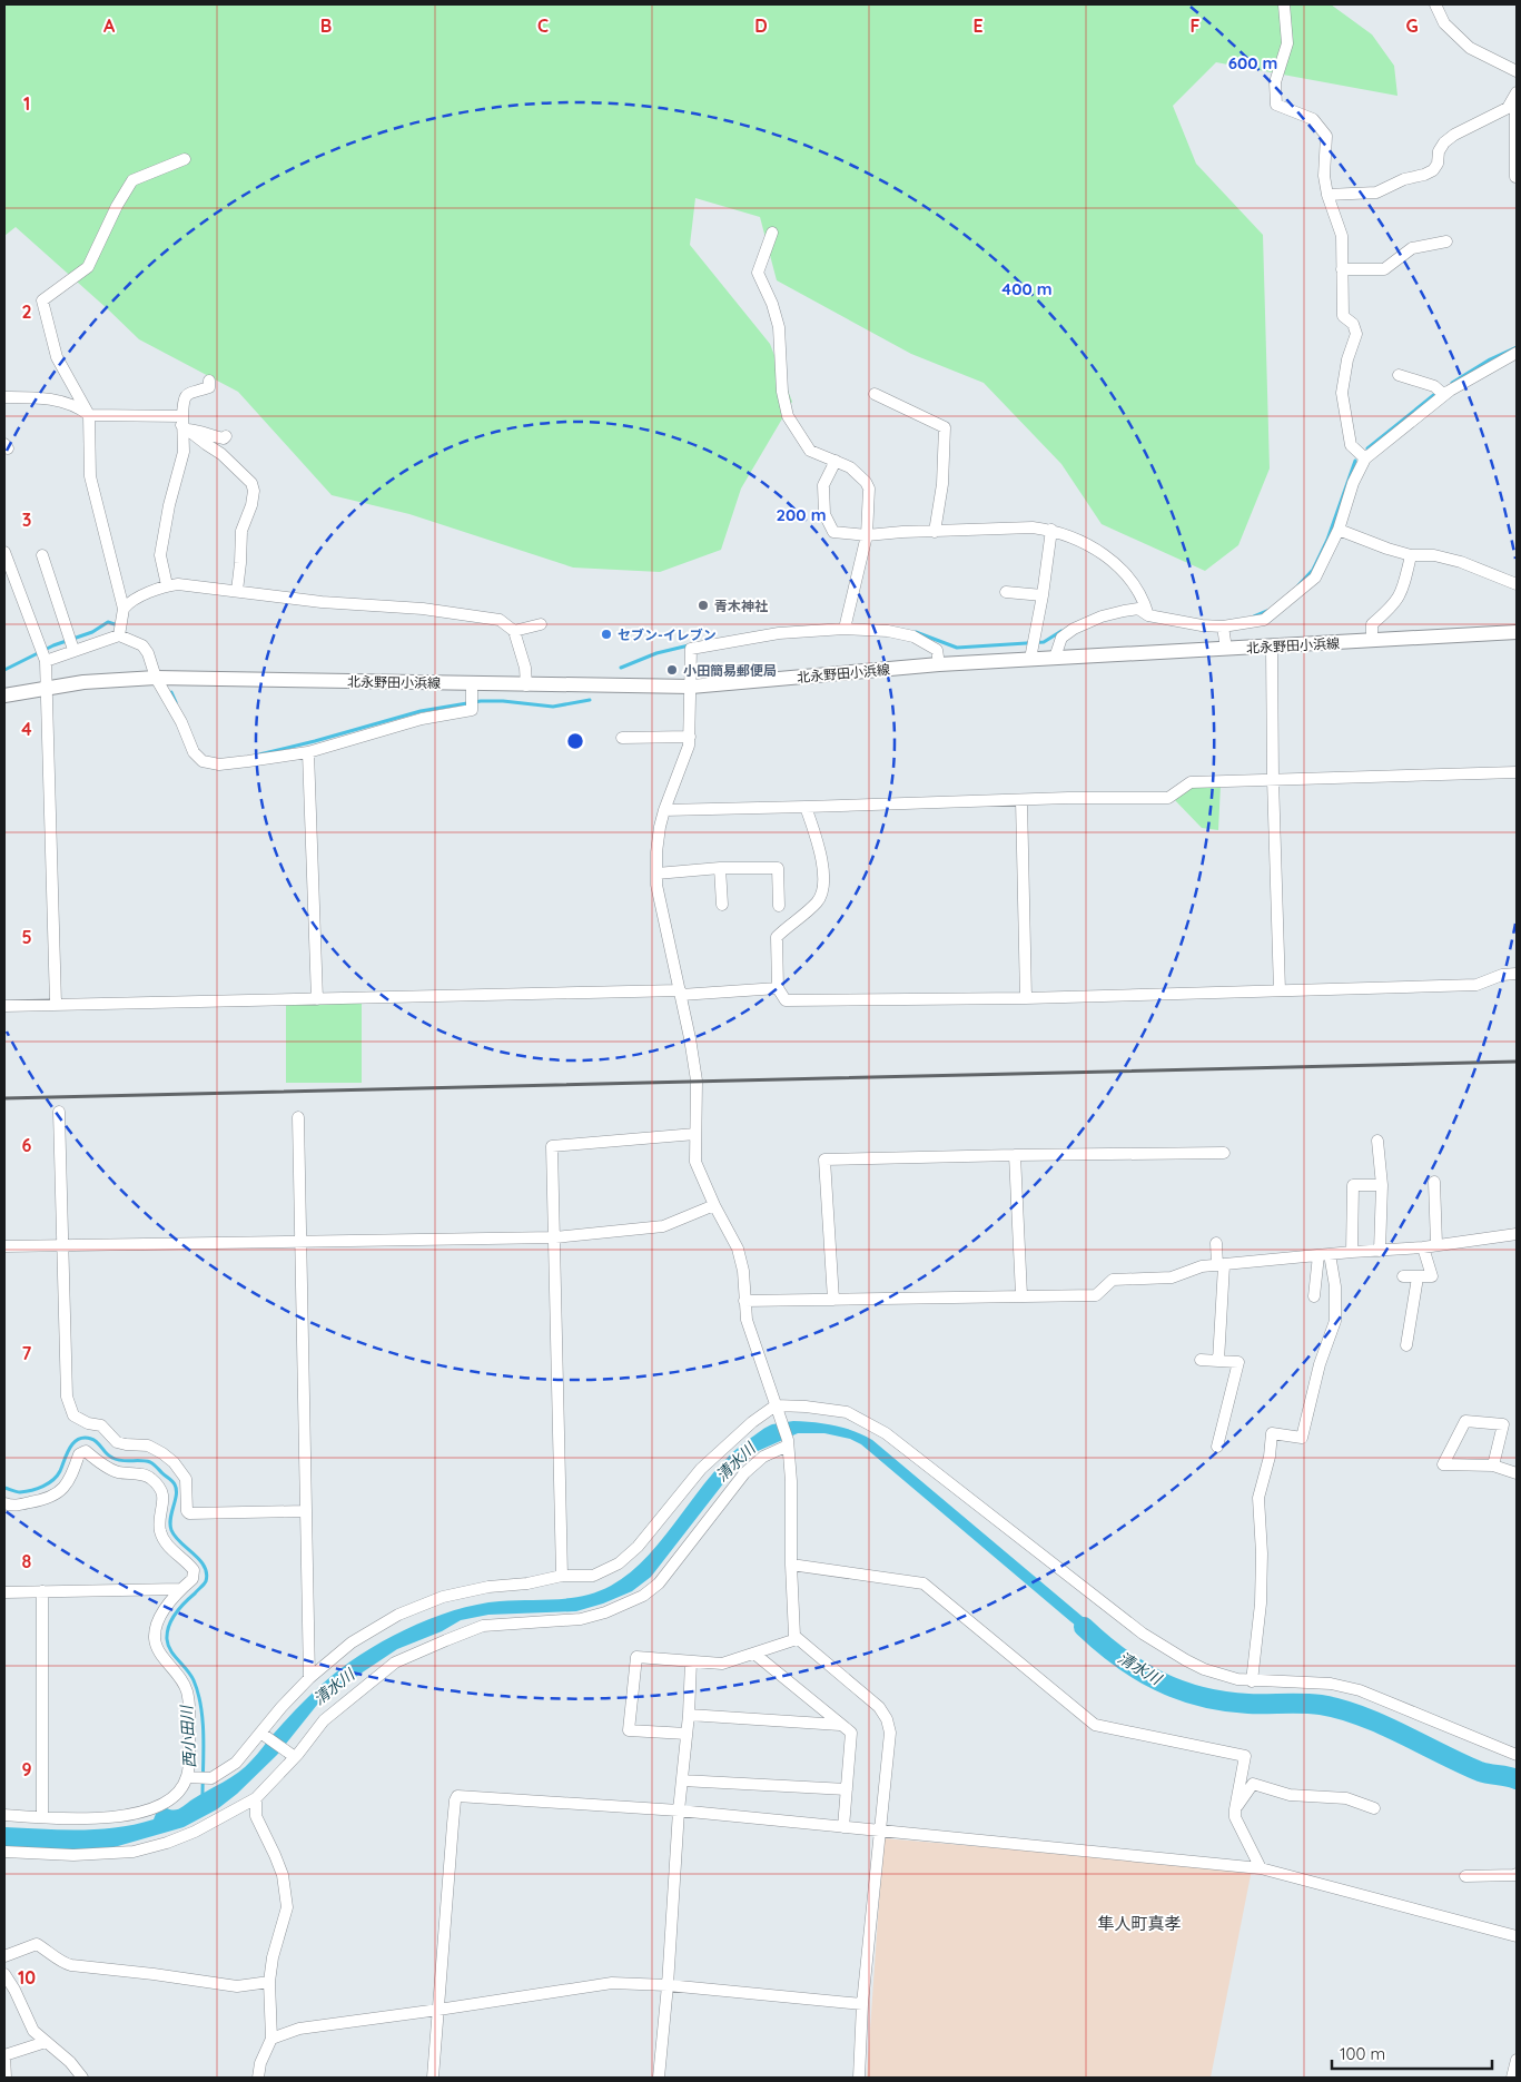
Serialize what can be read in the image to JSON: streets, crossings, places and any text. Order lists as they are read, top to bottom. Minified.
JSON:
{"streets":{"main road":["北永野田小浜線"]},"districts":["隼人町真孝"],"water":["清水川","西小田川"],"places":["青木神社","セブン-イレブン","小田簡易郵便局"],"scale_bar":"100 m","grid":{"columns":["A","B","C","D","E","F","G"],"rows":["1","2","3","4","5","6","7","8","9","10"]},"rings":["600 m","400 m","200 m"]}
